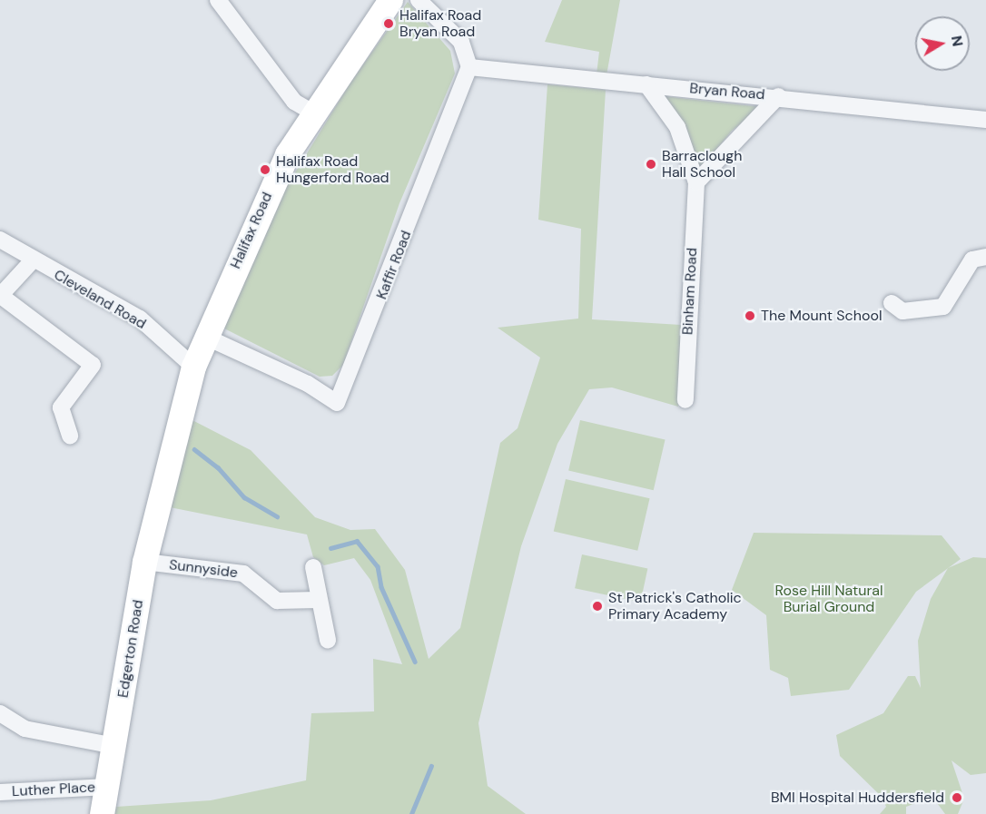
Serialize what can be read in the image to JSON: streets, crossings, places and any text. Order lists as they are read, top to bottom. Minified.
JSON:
{"streets":{"highway":["Halifax Road","Edgerton Road"],"street":["Bryan Road","Kaffir Road","Binham Road","Cleveland Road","Sunnyside","Luther Place"]},"crossings":[["Bryan Road","Kaffir Road"],["Bryan Road","Binham Road"],["Halifax Road","Kaffir Road"],["Halifax Road","Cleveland Road"],["Halifax Road","Edgerton Road"],["Sunnyside","Edgerton Road"],["Edgerton Road","Luther Place"]],"parks":["Rose Hill Natural Burial Ground"],"places":["Halifax Road Bryan Road","Barraclough Hall School","Halifax Road Hungerford Road","The Mount School","St Patrick's Catholic Primary Academy","BMI Hospital Huddersfield"],"north":"right"}
